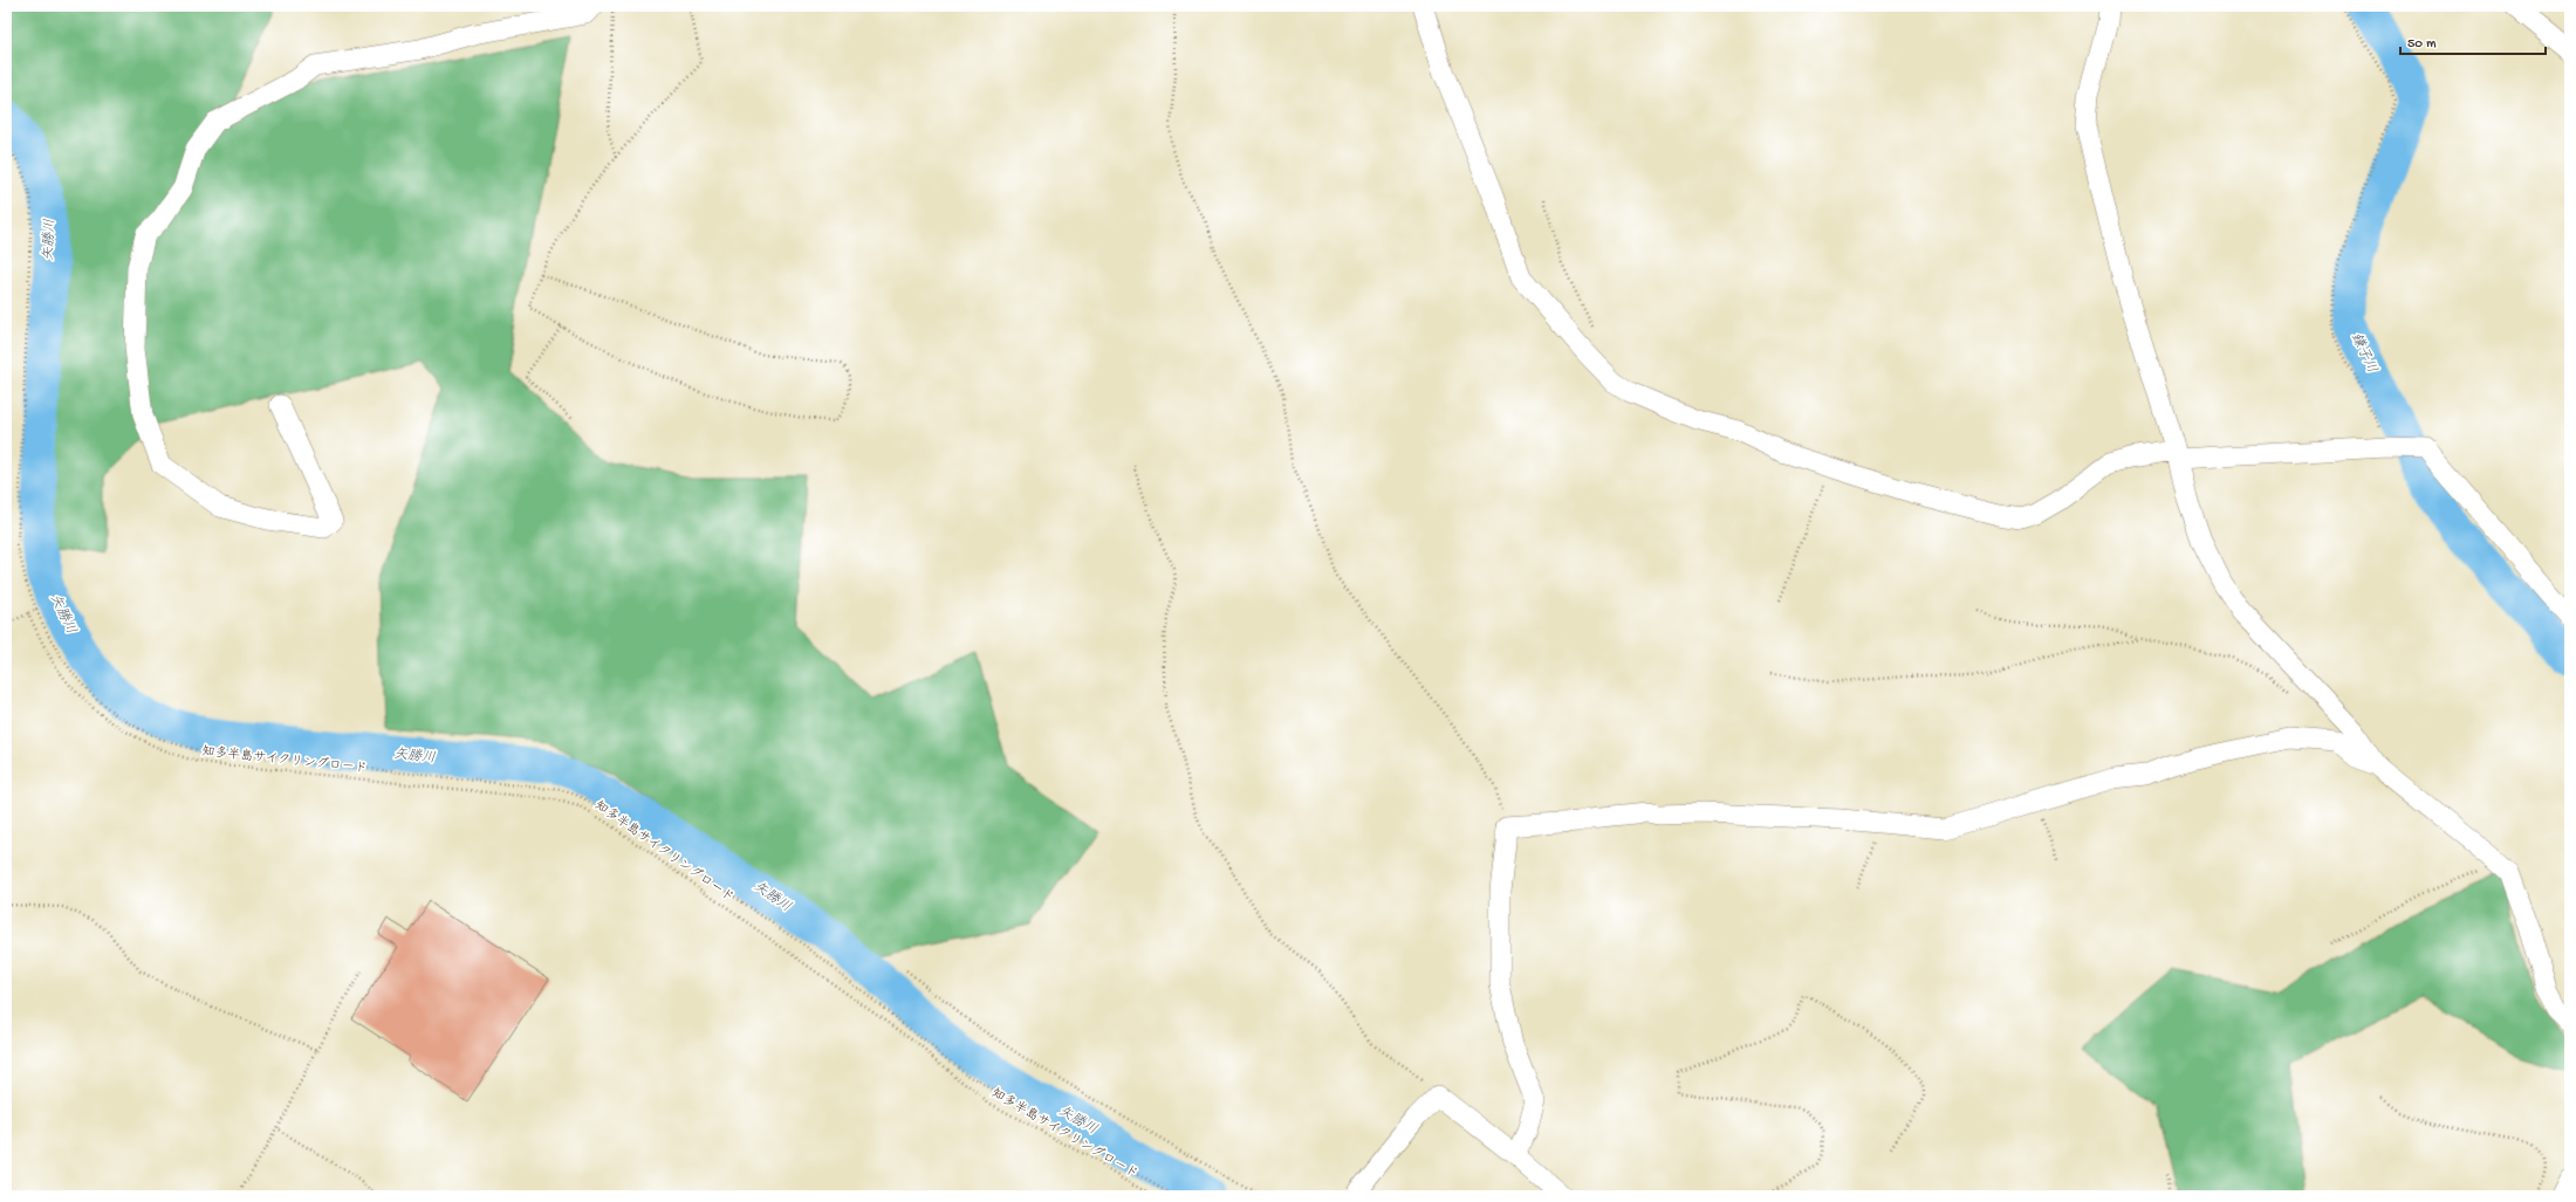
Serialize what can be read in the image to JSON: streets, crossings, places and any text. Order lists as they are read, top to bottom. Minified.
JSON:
{"streets":{"path":["知多半島サイクリングロード"]},"water":["矢勝川","鎌子川"],"scale_bar":"50 m"}
